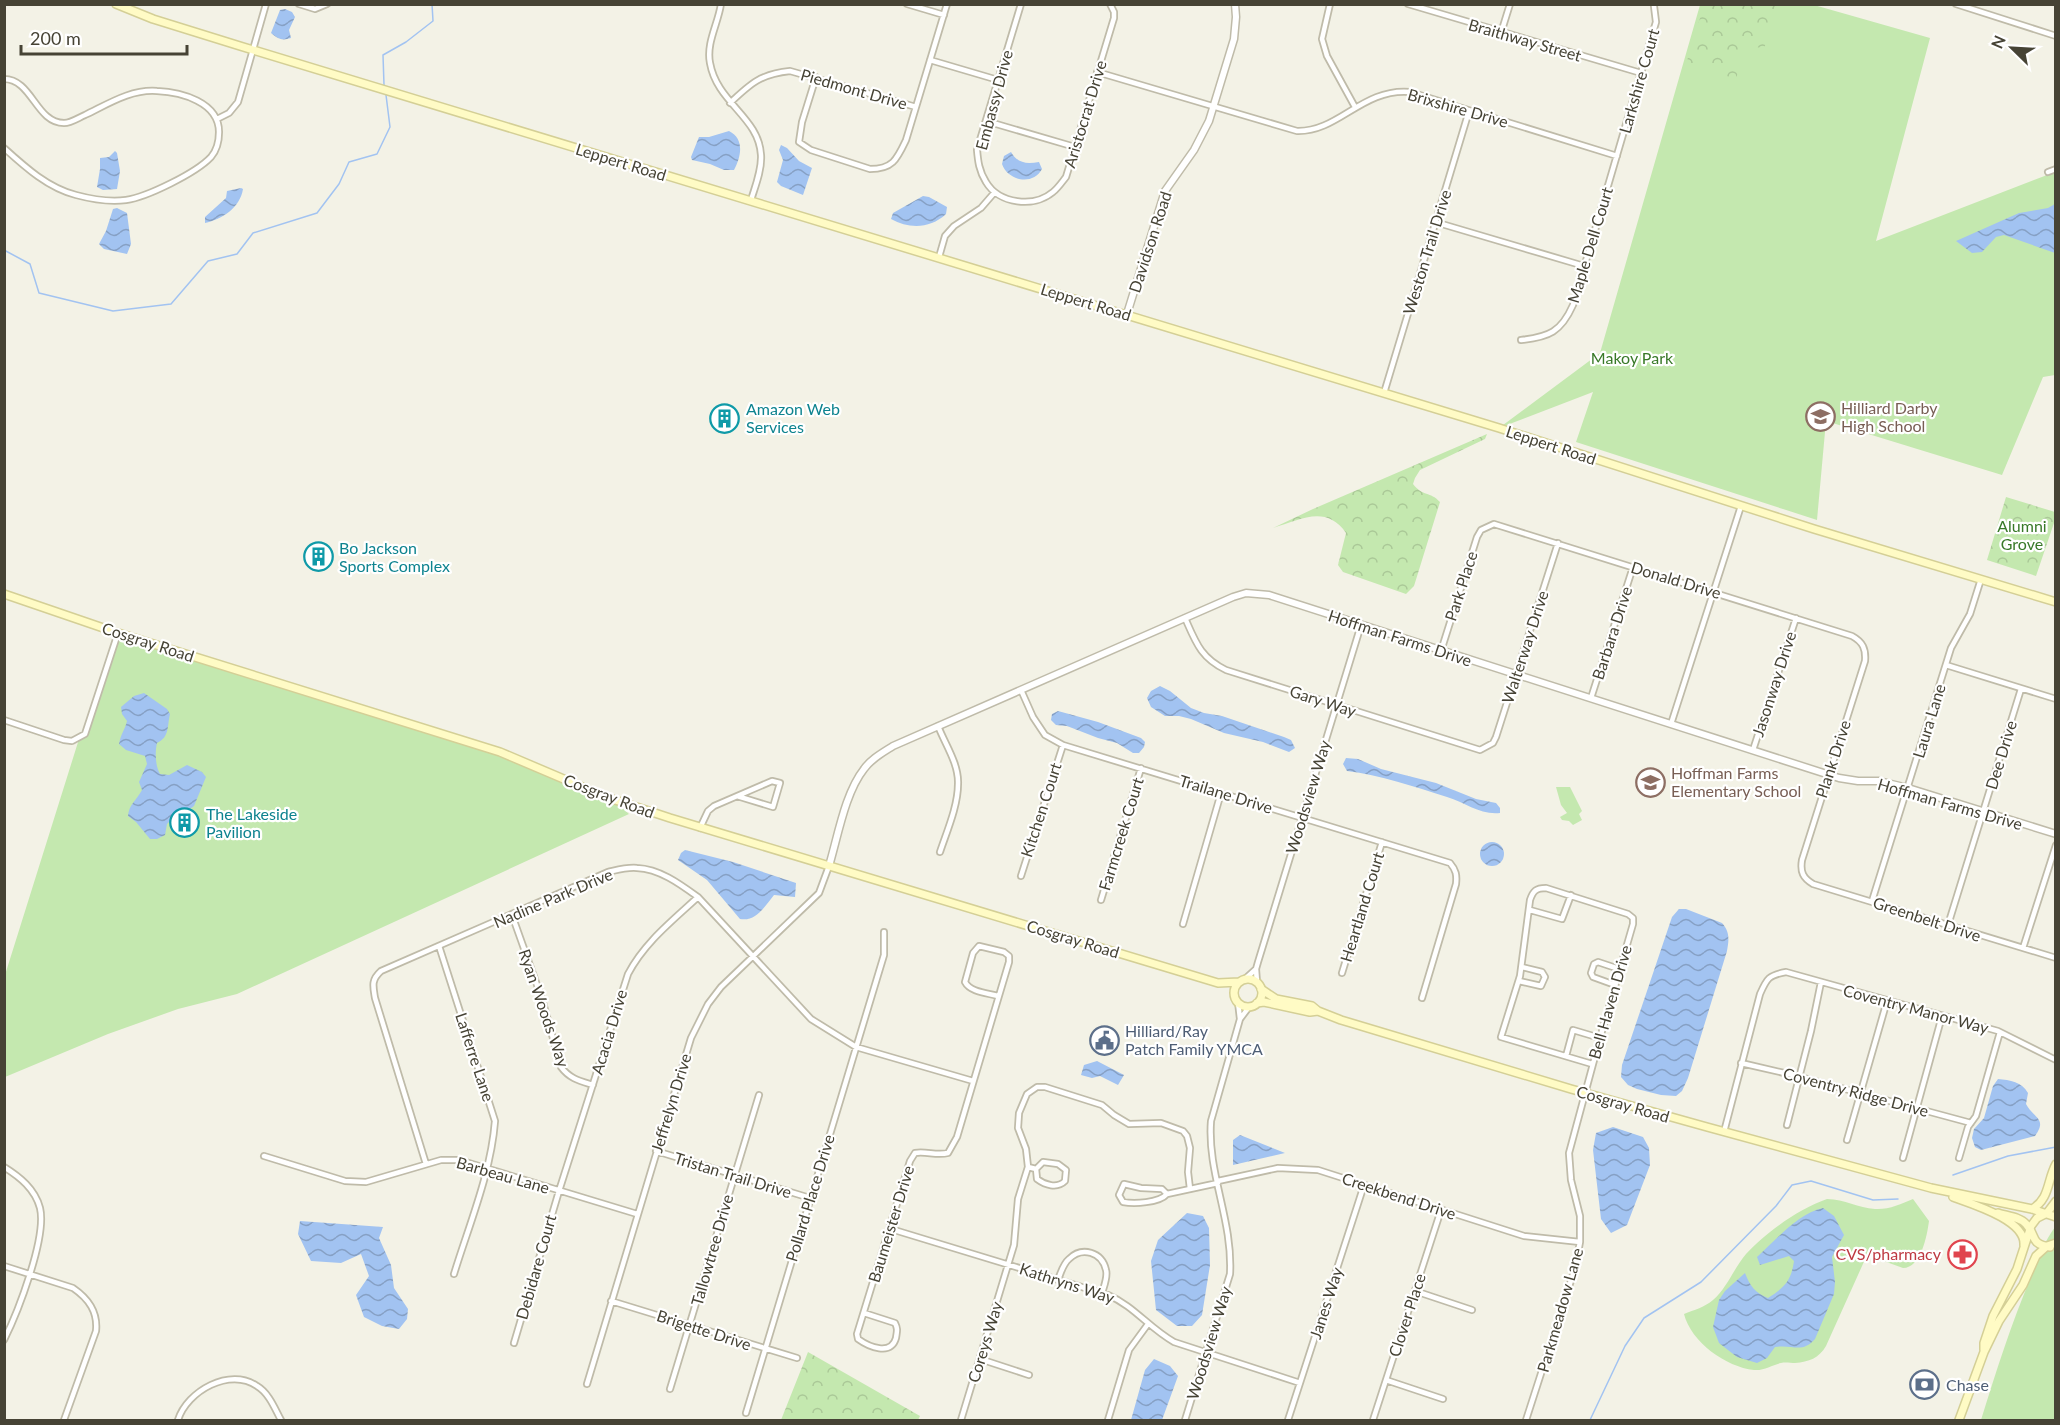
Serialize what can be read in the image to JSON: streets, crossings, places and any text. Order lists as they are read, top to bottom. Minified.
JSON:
{"streets":{"main road":["Leppert Road","Cosgray Road"],"street":["Braithway Street","Larkshire Court","Piedmont Drive","Embassy Drive","Brixshire Drive","Aristocrat Drive","Davidson Road","Maple Dell Court","Weston Trail Drive","Donald Drive","Park Place","Barbara Drive","Hoffman Farms Drive","Walterway Drive","Jasonway Drive","Gary Way","Laura Lane","Dee Drive","Plank Drive","Trailane Drive","Woodsview Way","Kitchen Court","Farmcreek Court","Nadine Park Drive","Heartland Court","Greenbelt Drive","Bell Haven Drive","Ryan Woods Way","Coventry Manor Way","Acacia Drive","Lafferre Lane","Coventry Ridge Drive","Jeffrelyn Drive","Barbeau Lane","Tristan Trail Drive","Creekbend Drive","Pollard Place Drive","Baumeister Drive","Tallowtree Drive","Debidare Court","Kathryns Way","Janes Way","Parkmeadow Lane","Clover Place","Brigette Drive","Coreys Way"]},"crossings":[["Braithway Street","Larkshire Court"],["Larkshire Court","Brixshire Drive"],["Larkshire Court","Maple Dell Court"],["Embassy Drive","Aristocrat Drive"],["Brixshire Drive","Aristocrat Drive"],["Brixshire Drive","Davidson Road"],["Brixshire Drive","Maple Dell Court"],["Brixshire Drive","Weston Trail Drive"],["Leppert Road","Davidson Road"],["Leppert Road","Weston Trail Drive"],["Leppert Road","Laura Lane"],["Donald Drive","Park Place"],["Donald Drive","Barbara Drive"],["Donald Drive","Walterway Drive"],["Donald Drive","Jasonway Drive"],["Donald Drive","Plank Drive"],["Park Place","Hoffman Farms Drive"],["Barbara Drive","Hoffman Farms Drive"],["Hoffman Farms Drive","Cosgray Road"],["Hoffman Farms Drive","Walterway Drive"],["Hoffman Farms Drive","Jasonway Drive"],["Hoffman Farms Drive","Gary Way"],["Hoffman Farms Drive","Laura Lane"],["Hoffman Farms Drive","Dee Drive"],["Hoffman Farms Drive","Plank Drive"],["Hoffman Farms Drive","Trailane Drive"],["Hoffman Farms Drive","Woodsview Way"],["Hoffman Farms Drive","Jeffrelyn Drive"],["Cosgray Road","Woodsview Way"],["Cosgray Road","Bell Haven Drive"],["Cosgray Road","Jeffrelyn Drive"],["Cosgray Road","Parkmeadow Lane"],["Walterway Drive","Gary Way"],["Gary Way","Woodsview Way"],["Laura Lane","Greenbelt Drive"],["Dee Drive","Greenbelt Drive"],["Plank Drive","Greenbelt Drive"],["Trailane Drive","Woodsview Way"],["Trailane Drive","Kitchen Court"],["Trailane Drive","Farmcreek Court"],["Trailane Drive","Heartland Court"],["Woodsview Way","Creekbend Drive"],["Woodsview Way","Kathryns Way"],["Nadine Park Drive","Ryan Woods Way"],["Nadine Park Drive","Acacia Drive"],["Nadine Park Drive","Lafferre Lane"],["Nadine Park Drive","Jeffrelyn Drive"],["Nadine Park Drive","Barbeau Lane"],["Nadine Park Drive","Pollard Place Drive"],["Nadine Park Drive","Baumeister Drive"],["Bell Haven Drive","Parkmeadow Lane"],["Ryan Woods Way","Acacia Drive"],["Coventry Manor Way","Coventry Ridge Drive"],["Acacia Drive","Barbeau Lane"],["Acacia Drive","Debidare Court"],["Lafferre Lane","Barbeau Lane"],["Jeffrelyn Drive","Barbeau Lane"],["Jeffrelyn Drive","Tristan Trail Drive"],["Jeffrelyn Drive","Brigette Drive"],["Barbeau Lane","Debidare Court"],["Tristan Trail Drive","Pollard Place Drive"],["Tristan Trail Drive","Tallowtree Drive"],["Creekbend Drive","Janes Way"],["Creekbend Drive","Parkmeadow Lane"],["Creekbend Drive","Clover Place"],["Pollard Place Drive","Brigette Drive"],["Baumeister Drive","Kathryns Way"],["Tallowtree Drive","Brigette Drive"],["Kathryns Way","Janes Way"],["Kathryns Way","Coreys Way"]],"parks":["Makoy Park","Alumni Grove"],"places":{"school or university":["Hilliard Darby High School","Hoffman Farms Elementary School"],"building":["Amazon Web Services","Bo Jackson Sports Complex","The Lakeside Pavilion"],"public building":["Hilliard/Ray Patch Family YMCA"],"pharmacy":["CVS/pharmacy"],"bank":["Chase"]},"scale_bar":"200 m","north":"top left"}
